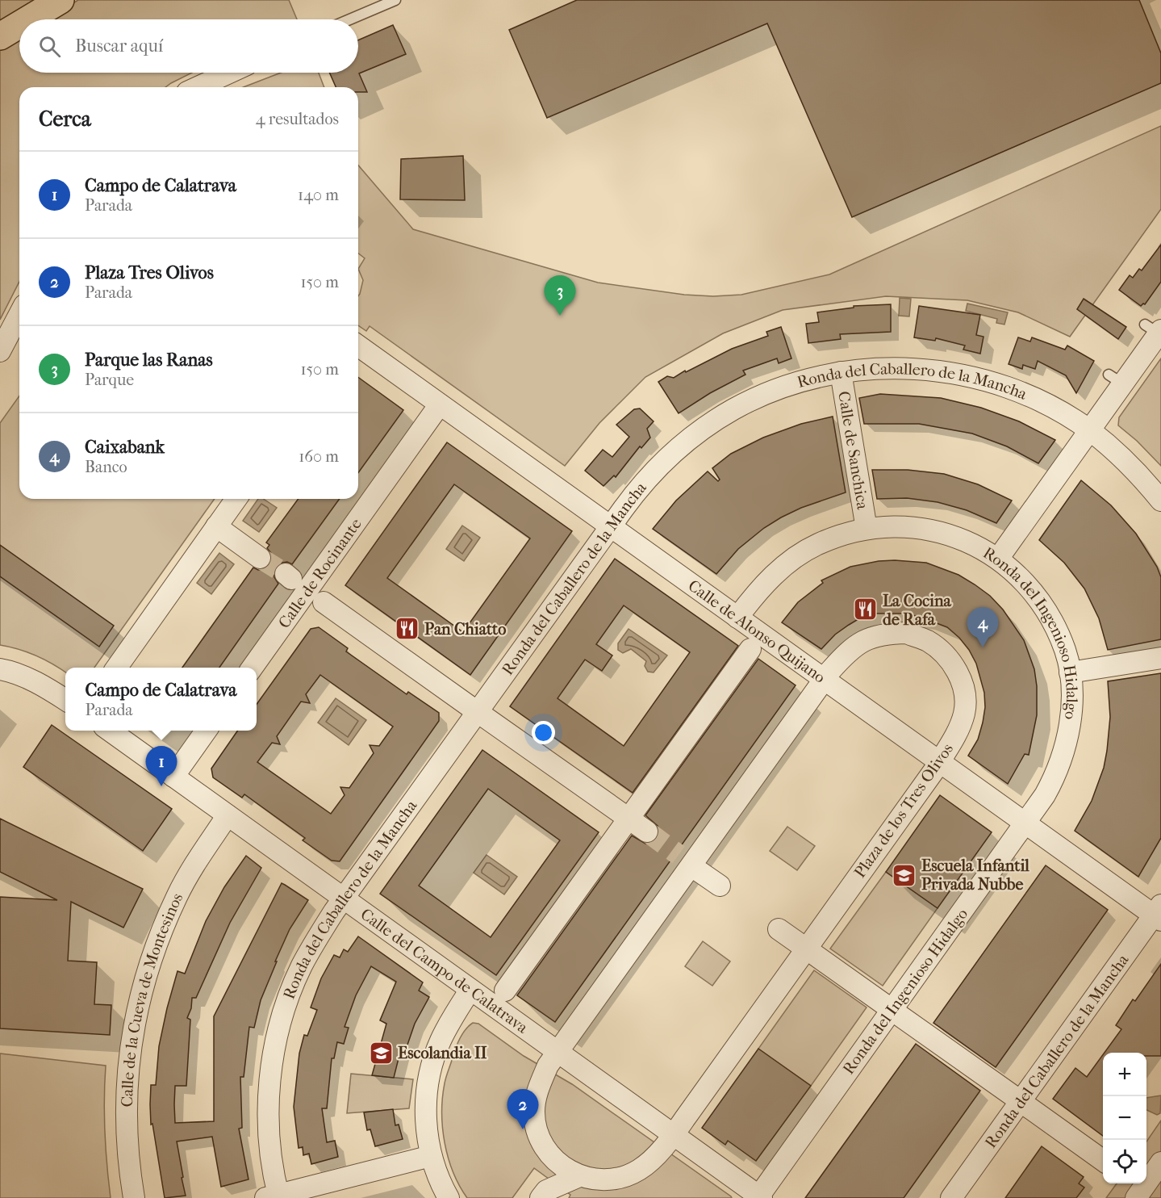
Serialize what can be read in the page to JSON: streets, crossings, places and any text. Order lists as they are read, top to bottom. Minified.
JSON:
{"streets":{"street":["Ronda del Caballero de la Mancha","Calle de Sanchica","Calle de Rocinante","Calle de Alonso Quijano","Ronda del Ingenioso Hidalgo","Plaza de los Tres Olivos","Calle del Campo de Calatrava","Calle de la Cueva de Montesinos"]},"crossings":[["Ronda del Caballero de la Mancha","Calle de Sanchica"],["Ronda del Caballero de la Mancha","Calle de Alonso Quijano"],["Ronda del Caballero de la Mancha","Calle del Campo de Calatrava"],["Calle de Sanchica","Ronda del Ingenioso Hidalgo"],["Calle de Rocinante","Calle de Alonso Quijano"],["Calle de Alonso Quijano","Ronda del Ingenioso Hidalgo"],["Calle de Alonso Quijano","Plaza de los Tres Olivos"],["Ronda del Ingenioso Hidalgo","Calle del Campo de Calatrava"],["Plaza de los Tres Olivos","Calle del Campo de Calatrava"],["Calle del Campo de Calatrava","Calle de la Cueva de Montesinos"]],"places":{"restaurant":["La Cocina de Rafa","Pan Chiatto"],"school or university":["Escuela Infantil Privada Nubbe","Escolandia II"]},"page":{"search":"Buscar aquí","heading":["Cerca","4 resultados"],"list":[{"mark":"1","name":"Campo de Calatrava","note":"Parada","value":"140 m"},{"mark":"2","name":"Plaza Tres Olivos","note":"Parada","value":"150 m"},{"mark":"3","name":"Parque las Ranas","note":"Parque","value":"150 m"},{"mark":"4","name":"Caixabank","note":"Banco","value":"160 m"}],"pins":["3","4","1","2"],"popup":["Campo de Calatrava","Parada"],"map_buttons":["+","−"]}}
